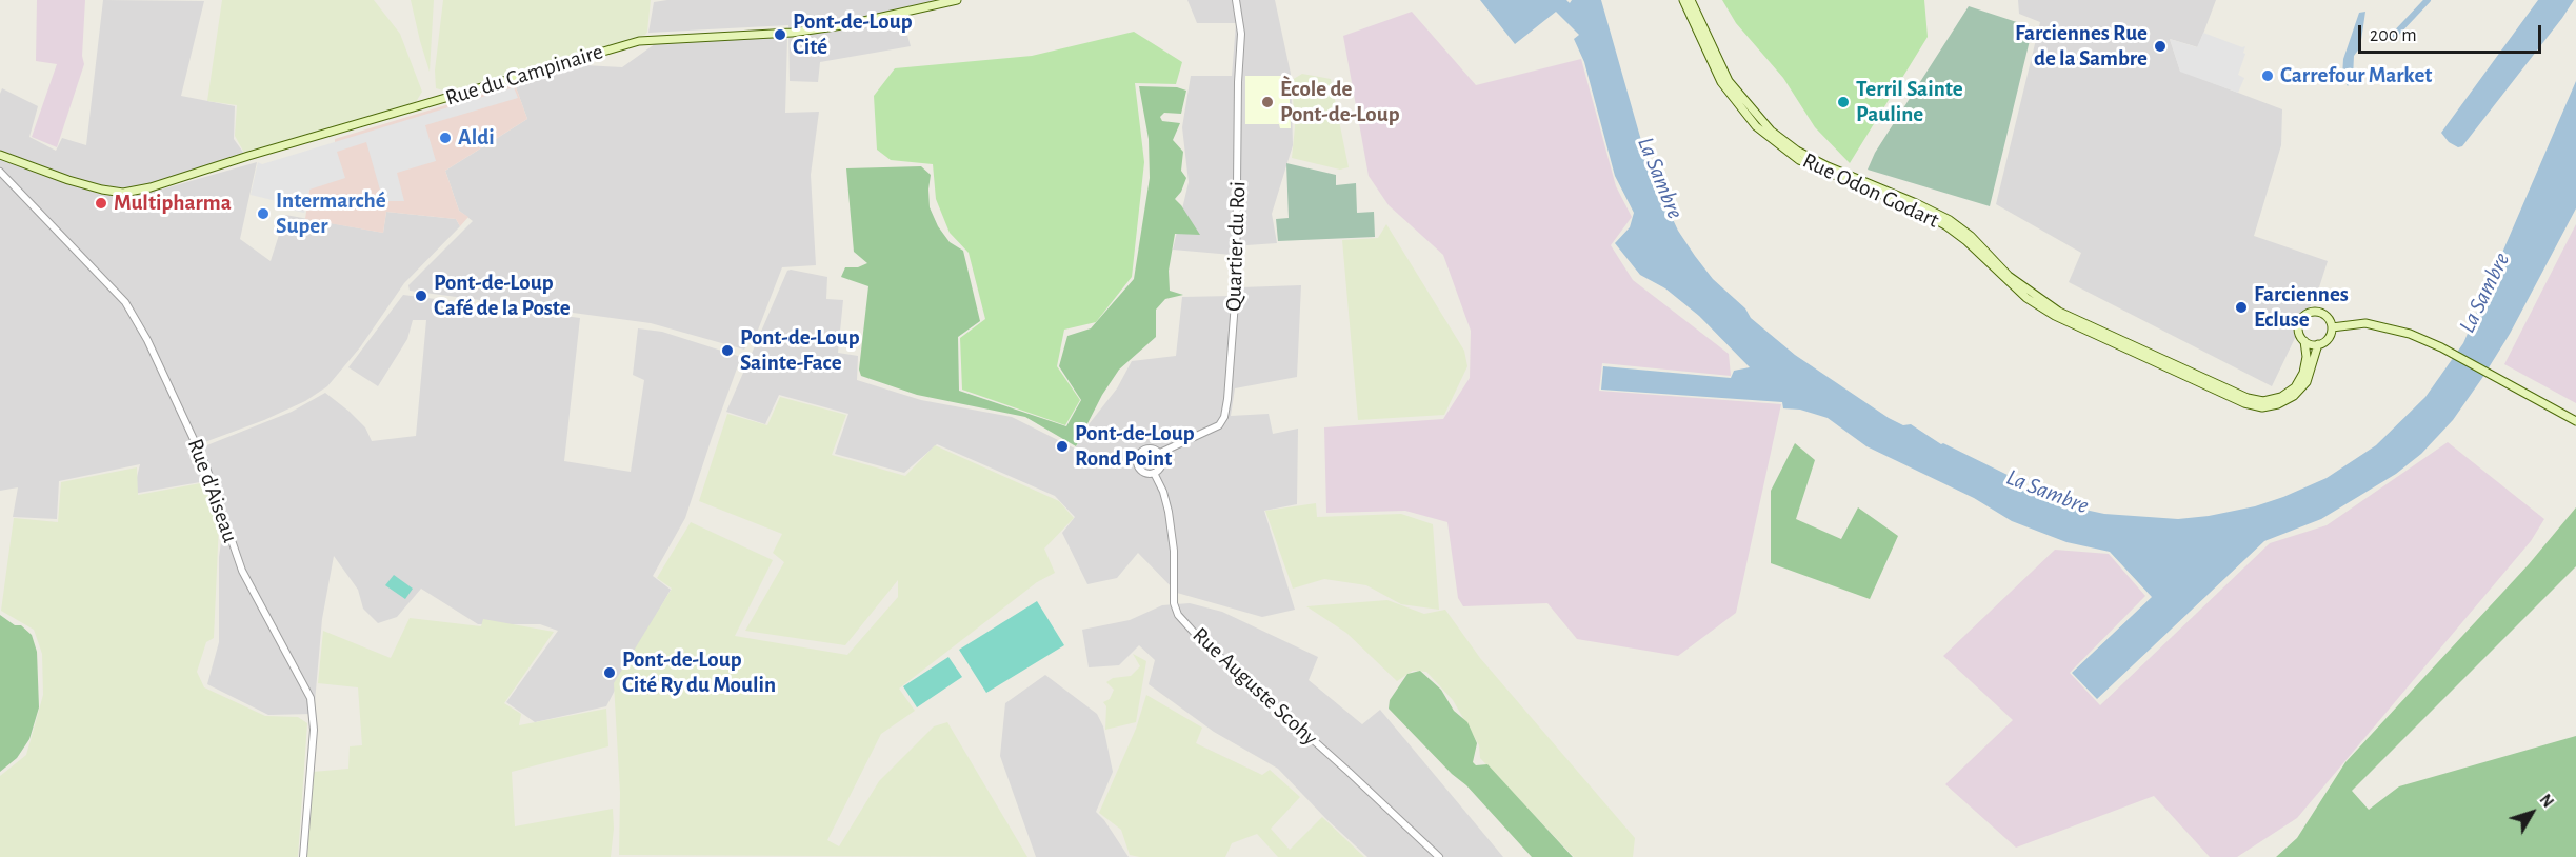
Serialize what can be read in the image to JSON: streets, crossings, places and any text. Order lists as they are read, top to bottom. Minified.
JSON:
{"streets":{"main road":["Rue du Campinaire","Rue Odon Godart"],"street":["Quartier du Roi","Rue d'Aiseau","Rue Auguste Scohy"]},"crossings":[["Quartier du Roi","Rue Auguste Scohy"]],"water":["La Sambre"],"places":["Pont-de-Loup Cité","Farciennes Rue de la Sambre","Carrefour Market","Ècole de Pont-de-Loup","Terril Sainte Pauline","Aldi","Multipharma","Intermarché Super","Pont-de-Loup Café de la Poste","Farciennes Ecluse","Pont-de-Loup Sainte-Face","Pont-de-Loup Rond Point","Pont-de-Loup Cité Ry du Moulin"],"scale_bar":"200 m","north":"top right"}
